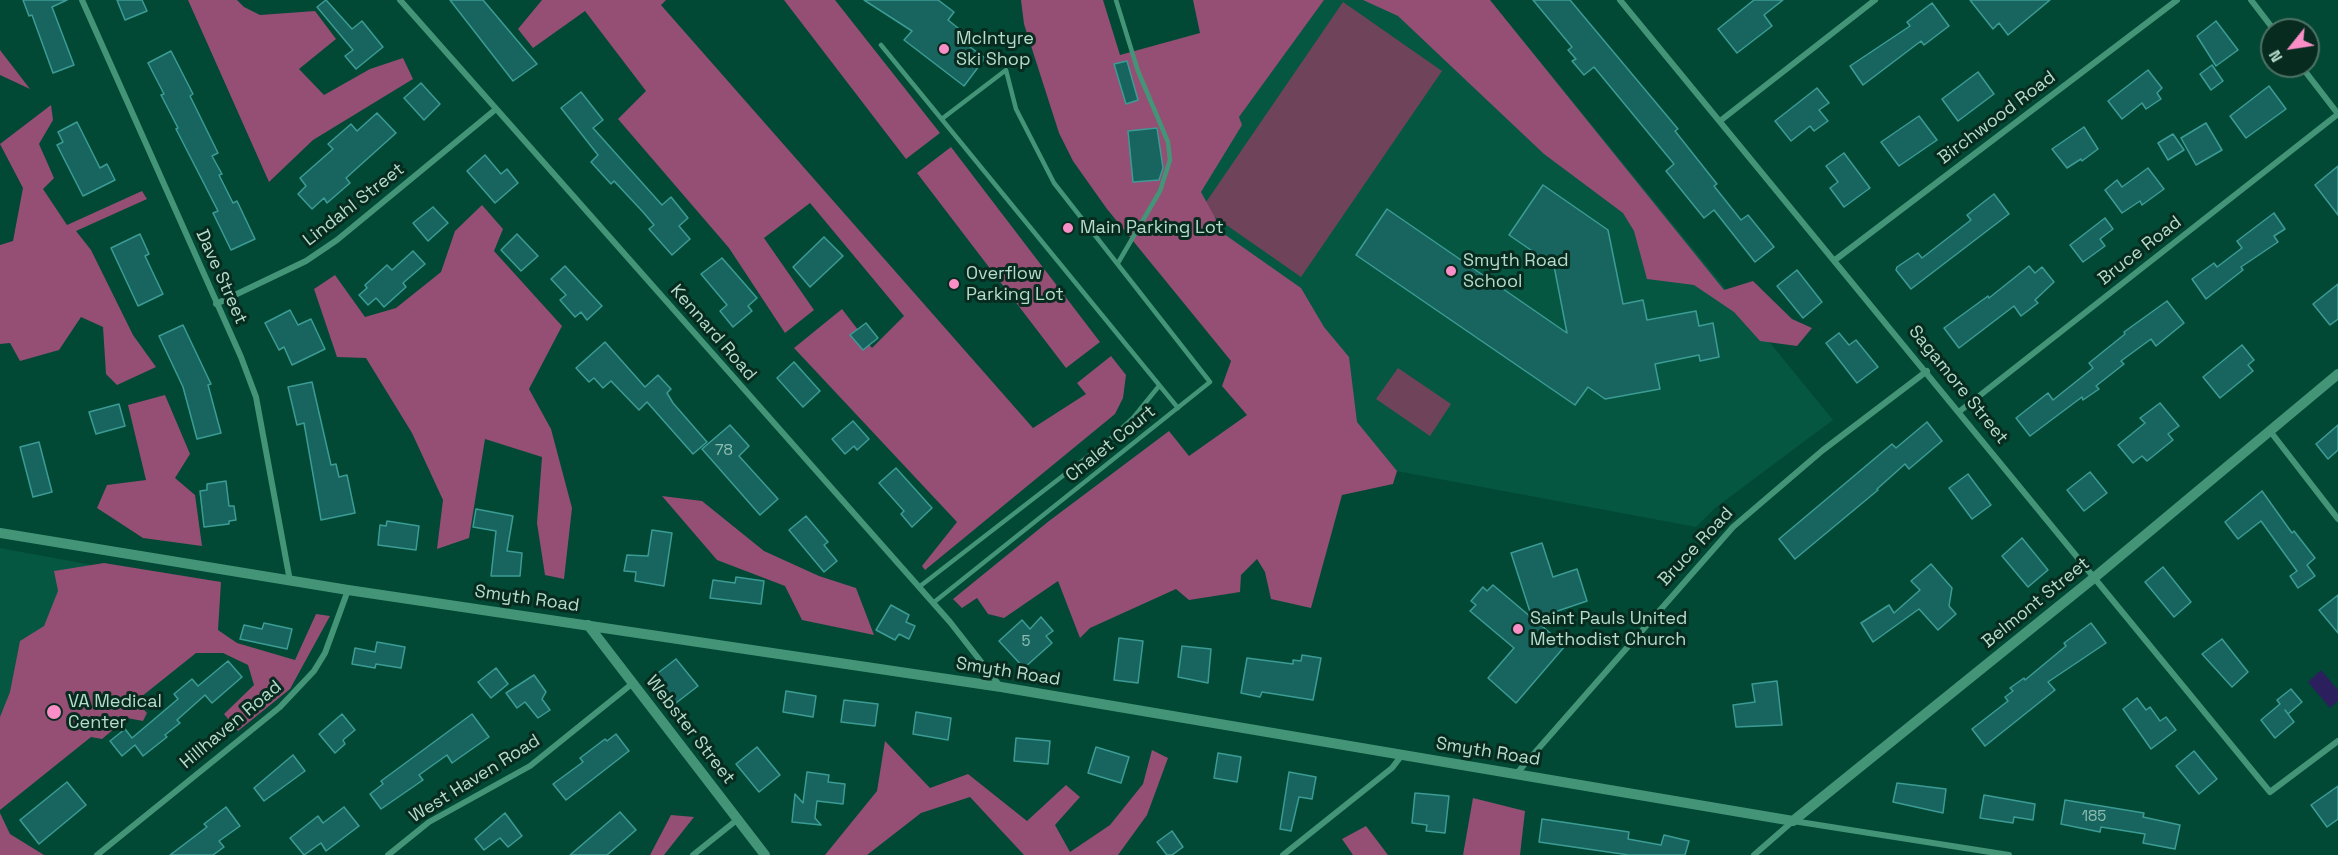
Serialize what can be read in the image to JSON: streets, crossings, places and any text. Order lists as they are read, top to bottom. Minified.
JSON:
{"streets":{"street":["Birchwood Road","Lindahl Street","Bruce Road","Dave Street","Kennard Road","Sagamore Street","Smyth Road","Belmont Street","Hillhaven Road","Webster Street","West Haven Road"],"lane":["Chalet Court"]},"crossings":[["Birchwood Road","Sagamore Street"],["Lindahl Street","Dave Street"],["Lindahl Street","Kennard Road"],["Bruce Road","Sagamore Street"],["Bruce Road","Smyth Road"],["Dave Street","Smyth Road"],["Kennard Road","Chalet Court"],["Kennard Road","Smyth Road"],["Sagamore Street","Belmont Street"],["Smyth Road","Belmont Street"],["Smyth Road","Hillhaven Road"],["Smyth Road","Webster Street"],["Webster Street","West Haven Road"]],"places":["McIntyre Ski Shop","Main Parking Lot","Smyth Road School","Overflow Parking Lot","Saint Pauls United Methodist Church","VA Medical Center"],"house_numbers":["78","5","185"],"north":"bottom left"}
